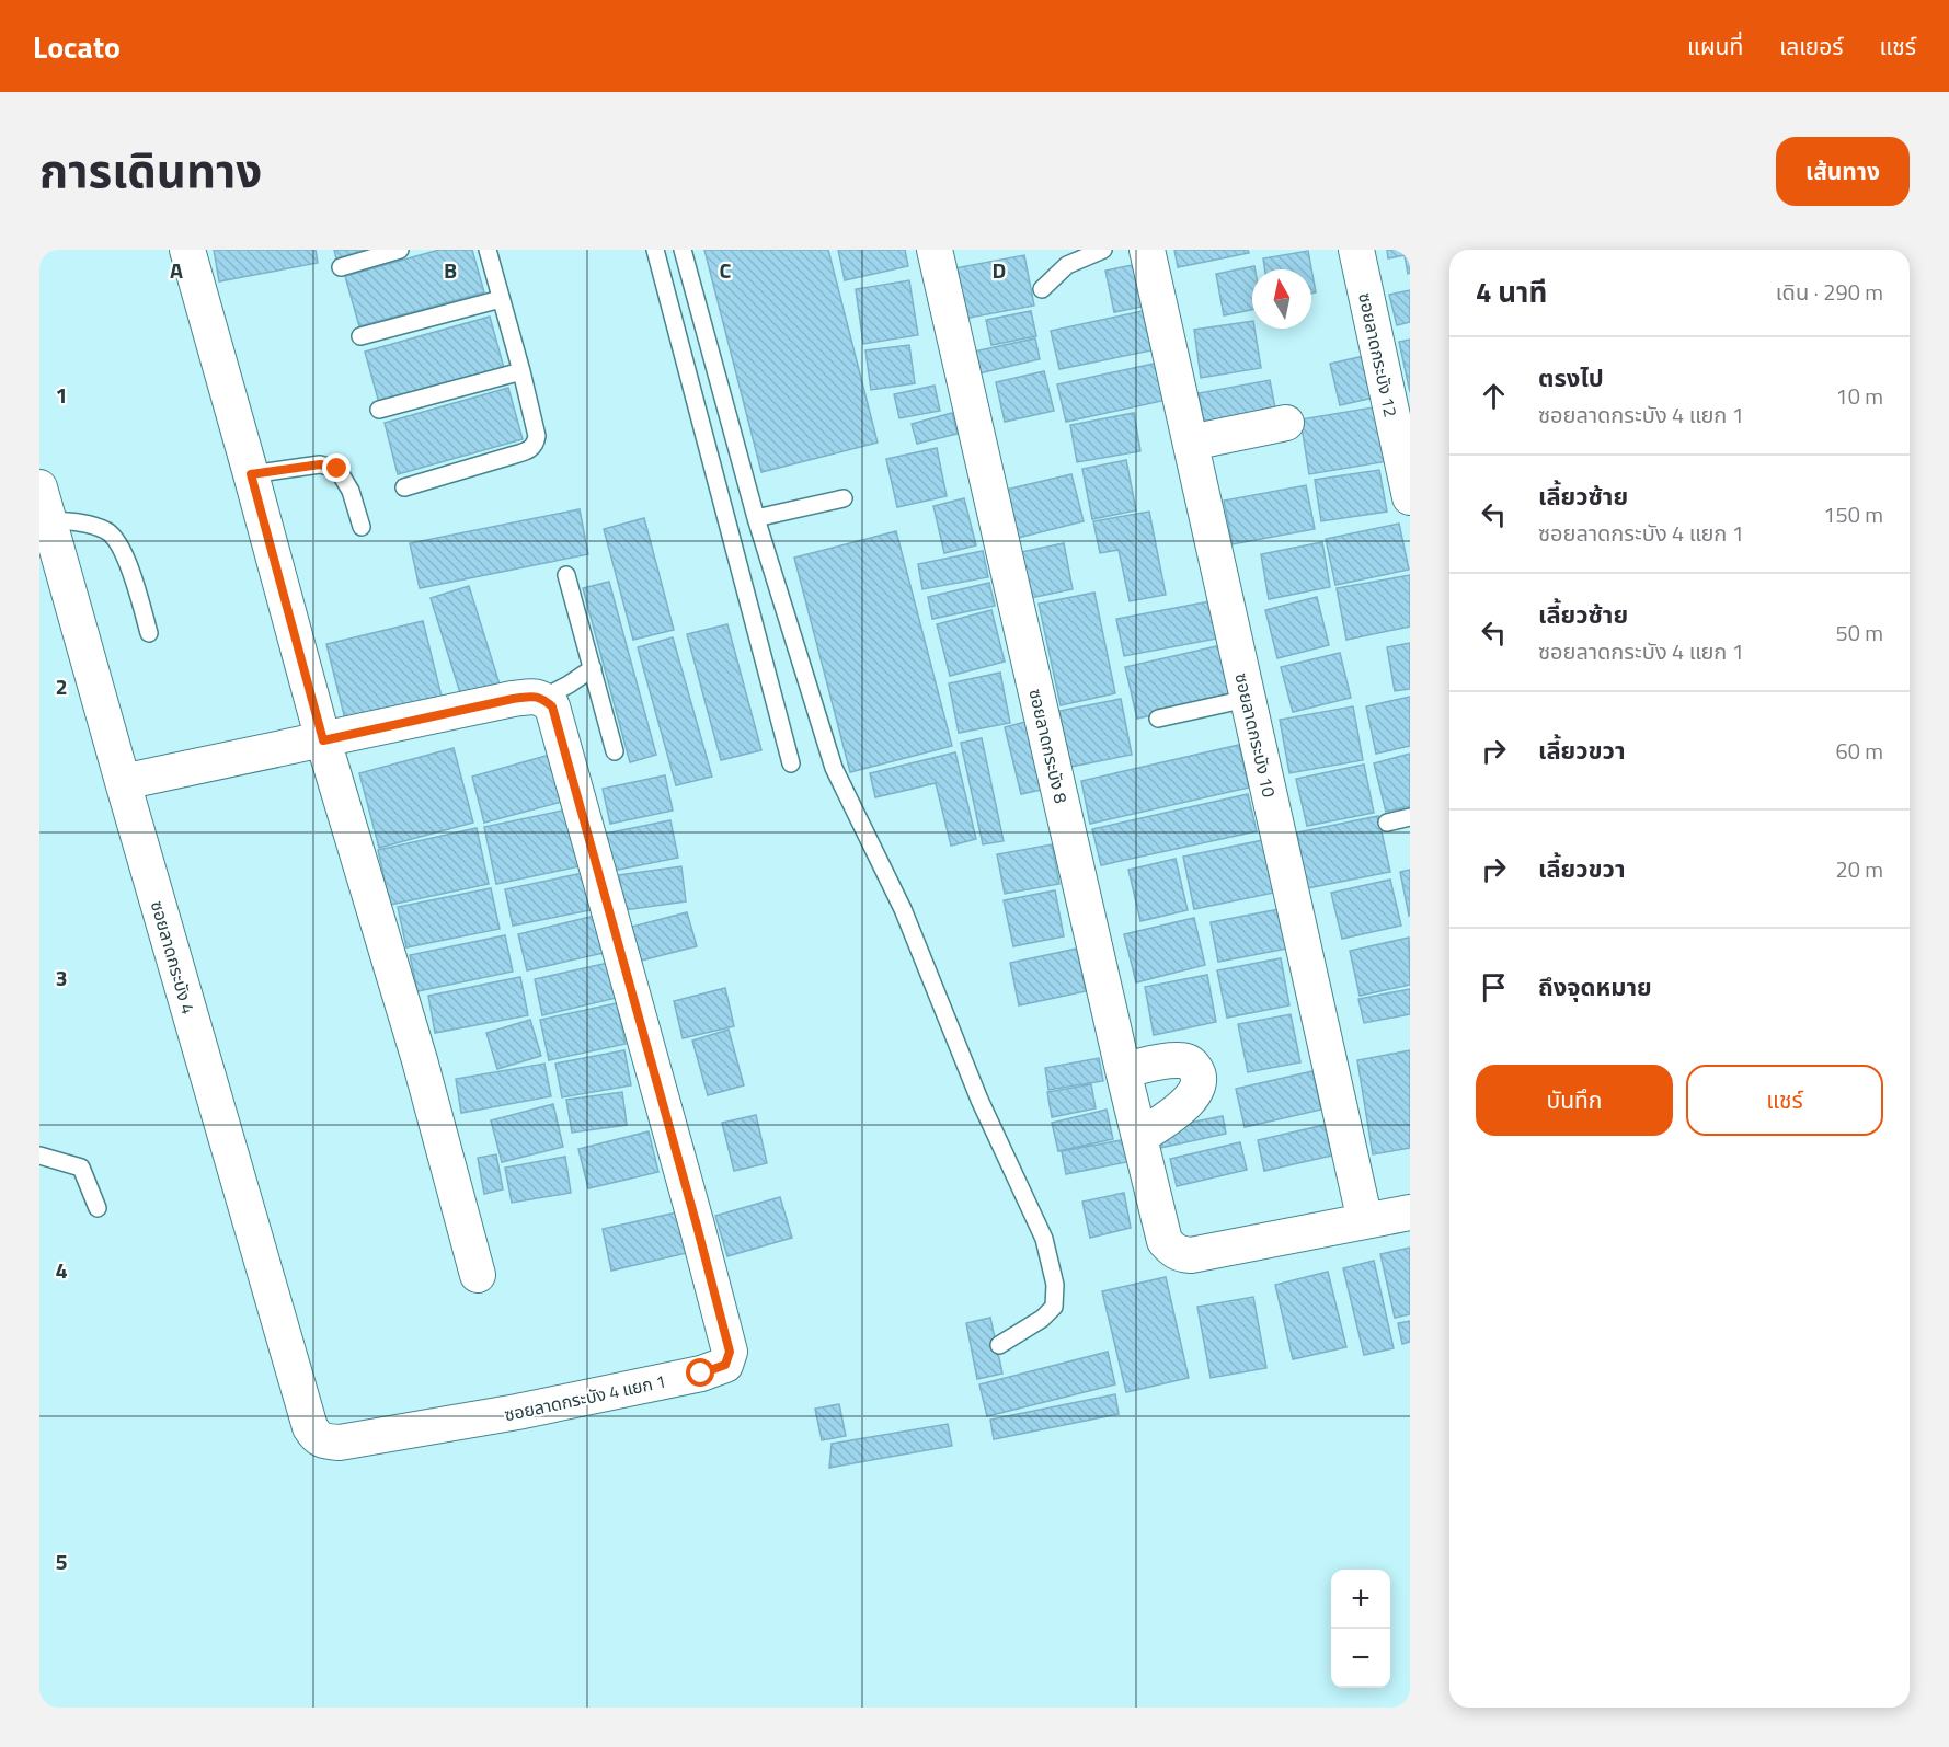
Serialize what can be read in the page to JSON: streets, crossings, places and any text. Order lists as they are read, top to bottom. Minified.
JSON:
{"streets":{"street":["ซอยลาดกระบัง 12","ซอยลาดกระบัง 10","ซอยลาดกระบัง 8","ซอยลาดกระบัง 4","ซอยลาดกระบัง 4 แยก 1"]},"crossings":[["ซอยลาดกระบัง 10","ซอยลาดกระบัง 8"],["ซอยลาดกระบัง 4","ซอยลาดกระบัง 4 แยก 1"]],"north":"top","page":{"header":"Locato","nav":["แผนที่","เลเยอร์","แชร์"],"title":"การเดินทาง","buttons":["เส้นทาง",["บันทึก","แชร์"]],"heading":["4 นาที","เดิน · 290 m"],"list":[["ตรงไป","ซอยลาดกระบัง 4 แยก 1","10 m"],["เลี้ยวซ้าย","ซอยลาดกระบัง 4 แยก 1","150 m"],["เลี้ยวซ้าย","ซอยลาดกระบัง 4 แยก 1","50 m"],["เลี้ยวขวา","60 m"],["เลี้ยวขวา","20 m"],"ถึงจุดหมาย"],"map_buttons":["+","−"]},"grid":{"columns":["A","B","C","D"],"rows":["1","2","3","4","5"]}}
